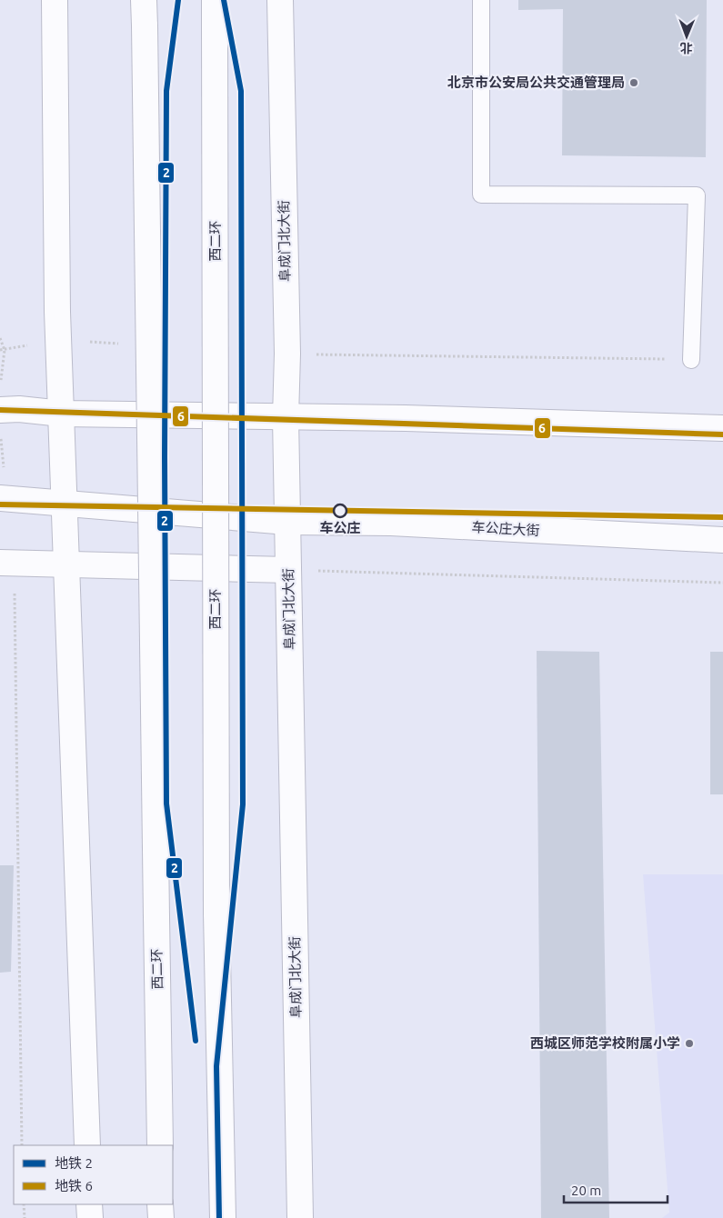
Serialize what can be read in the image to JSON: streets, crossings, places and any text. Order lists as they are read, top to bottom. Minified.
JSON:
{"streets":{"main road":["西二环","阜成门北大街","车公庄大街"]},"crossings":[["阜成门北大街","车公庄大街"]],"places":["北京市公安局公共交通管理局","车公庄","西城区师范学校附属小学"],"lines":["metro line 2","metro line 6"],"legend":["地铁 2","地铁 6"],"scale_bar":"20 m","north":"bottom"}
